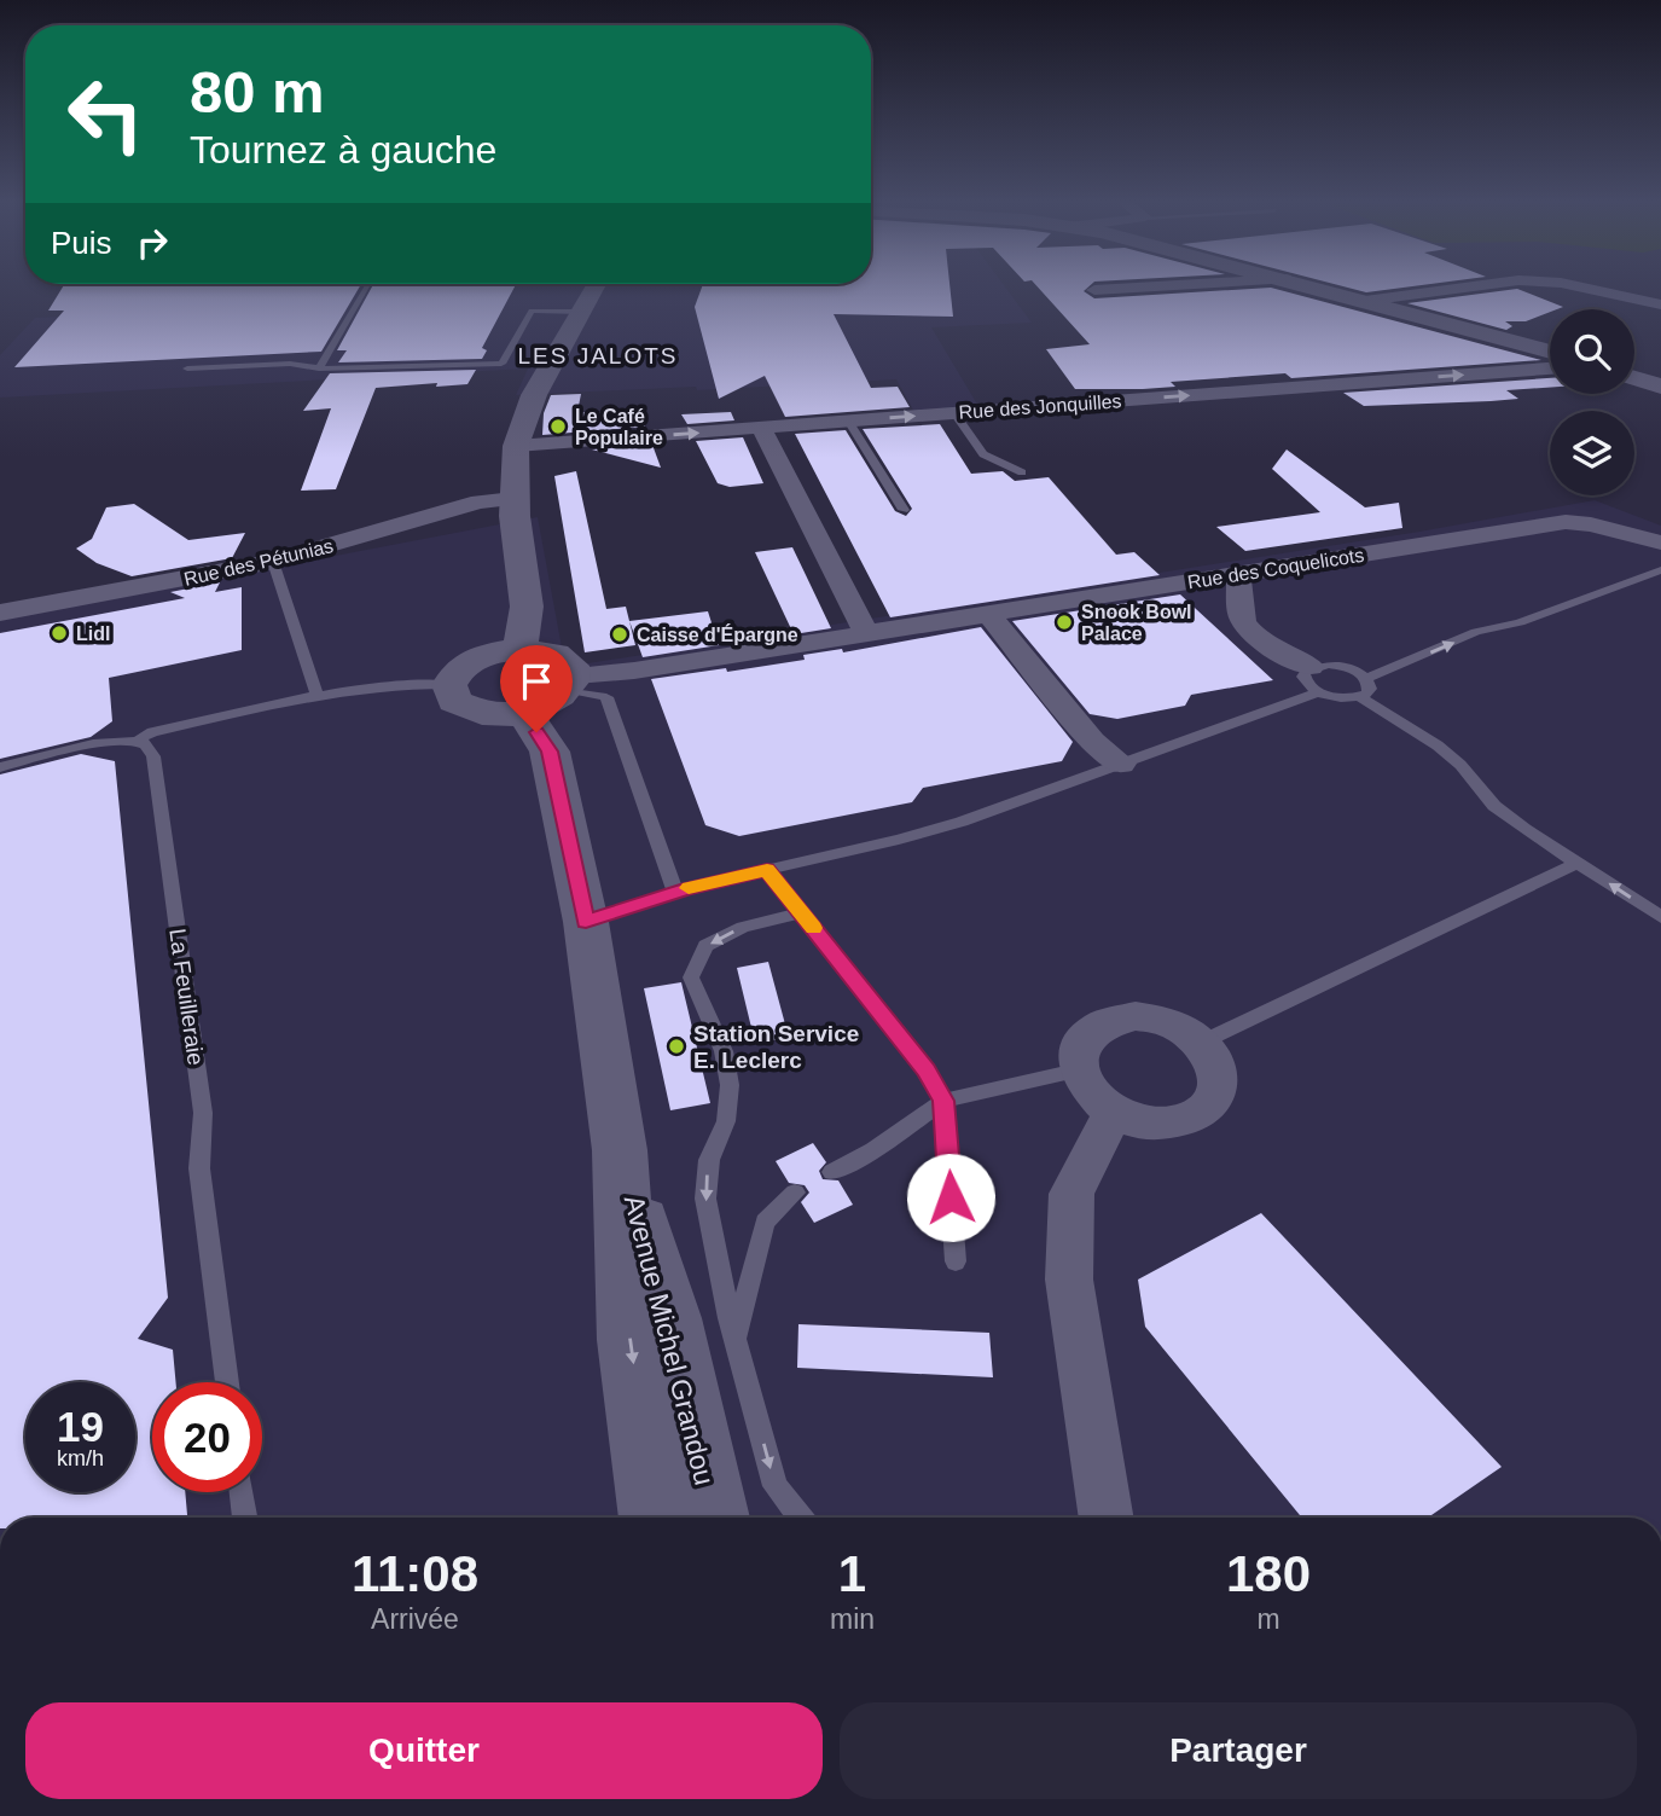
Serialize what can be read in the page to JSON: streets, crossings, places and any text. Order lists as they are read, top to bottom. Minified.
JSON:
{"streets":{"main road":["Avenue Michel Grandou"],"street":["Rue des Jonquilles","Rue des Pétunias","Rue des Coquelicots"],"lane":["La Feuilleraie"]},"one_way":["Rue des Jonquilles"],"districts":["LES JALOTS"],"places":["Le Café Populaire","Snook Bowl Palace","Lidl","Caisse d'Épargne","Station Service E. Leclerc"],"page":{"turn":["80 m","Tournez à gauche"],"then":"Puis","speed":"19 km/h","limit":"20","eta":["11:08","Arrivée","1","min","180","m"],"buttons":["Quitter","Partager"]}}
